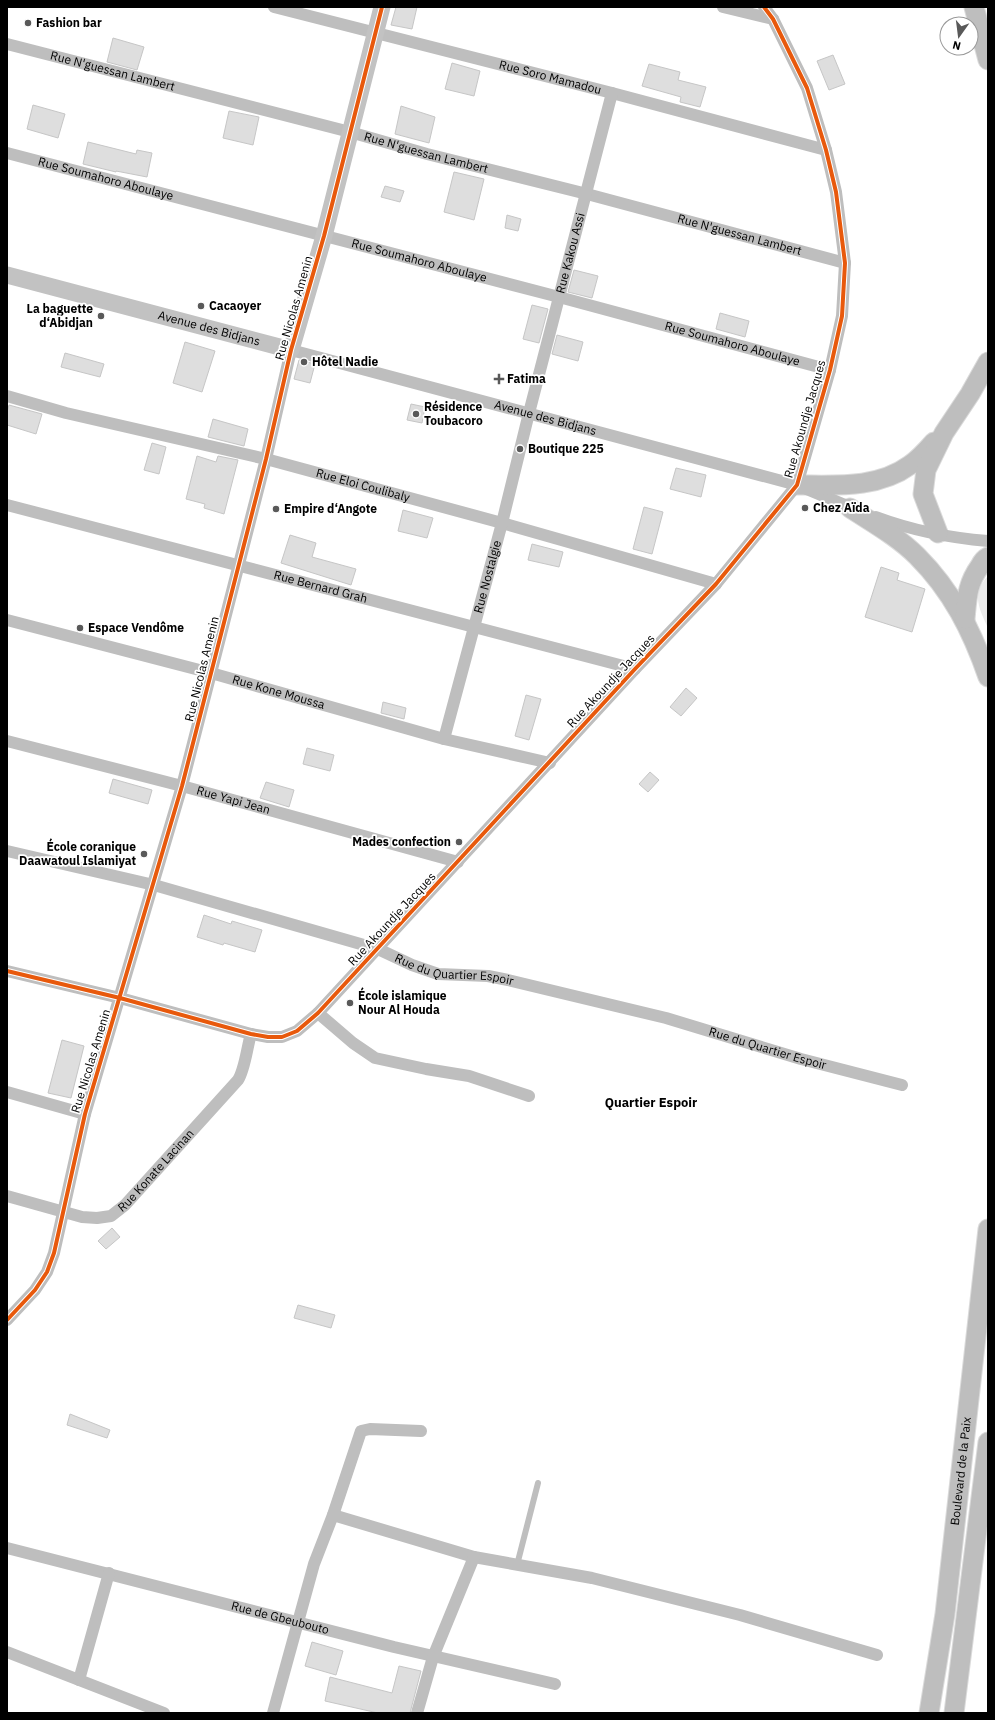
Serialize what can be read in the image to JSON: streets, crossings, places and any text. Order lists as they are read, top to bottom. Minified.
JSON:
{"streets":{"main road":["Boulevard de la Paix"],"street":["Rue N'guessan Lambert","Rue Soro Mamadou","Rue Soumahoro Aboulaye","Rue Kakou Assi","Rue Nicolas Amenin","Avenue des Bidjans","Rue Akoundje Jacques","Rue Eloi Coulibaly","Rue Nostalgie","Rue Bernard Grah","Rue Kone Moussa","Rue Yapi Jean","Rue du Quartier Espoir","Rue Konate Lacinan","Rue de Gbeubouto"]},"crossings":[["Rue N'guessan Lambert","Rue Kakou Assi"],["Rue N'guessan Lambert","Rue Nicolas Amenin"],["Rue N'guessan Lambert","Rue Akoundje Jacques"],["Rue Soro Mamadou","Rue Kakou Assi"],["Rue Soro Mamadou","Rue Nicolas Amenin"],["Rue Soro Mamadou","Rue Akoundje Jacques"],["Rue Soumahoro Aboulaye","Rue Kakou Assi"],["Rue Soumahoro Aboulaye","Rue Nicolas Amenin"],["Rue Soumahoro Aboulaye","Rue Akoundje Jacques"],["Rue Kakou Assi","Avenue des Bidjans"],["Rue Kakou Assi","Rue Nostalgie"],["Rue Nicolas Amenin","Avenue des Bidjans"],["Rue Nicolas Amenin","Rue Akoundje Jacques"],["Rue Nicolas Amenin","Rue Eloi Coulibaly"],["Rue Nicolas Amenin","Rue Bernard Grah"],["Rue Nicolas Amenin","Rue Kone Moussa"],["Rue Nicolas Amenin","Rue Yapi Jean"],["Rue Nicolas Amenin","Rue du Quartier Espoir"],["Rue Nicolas Amenin","Rue Konate Lacinan"],["Avenue des Bidjans","Rue Akoundje Jacques"],["Avenue des Bidjans","Rue Nostalgie"],["Rue Akoundje Jacques","Rue Eloi Coulibaly"],["Rue Akoundje Jacques","Rue Bernard Grah"],["Rue Akoundje Jacques","Rue Kone Moussa"],["Rue Akoundje Jacques","Rue Yapi Jean"],["Rue Akoundje Jacques","Rue du Quartier Espoir"],["Rue Akoundje Jacques","Rue Konate Lacinan"],["Rue Eloi Coulibaly","Rue Nostalgie"],["Rue Nostalgie","Rue Bernard Grah"],["Rue Nostalgie","Rue Kone Moussa"]],"districts":["Quartier Espoir"],"places":{"other":["Fashion bar","Cacaoyer","La baguette d‘Abidjan","Hôtel Nadie","Résidence Toubacoro","Boutique 225","Chez Aïda","Empire d‘Angote","Espace Vendôme","Mades confection","École coranique Daawatoul Islamiyat","École islamique Nour Al Houda"],"health":["Fatima"]},"north":"bottom"}
